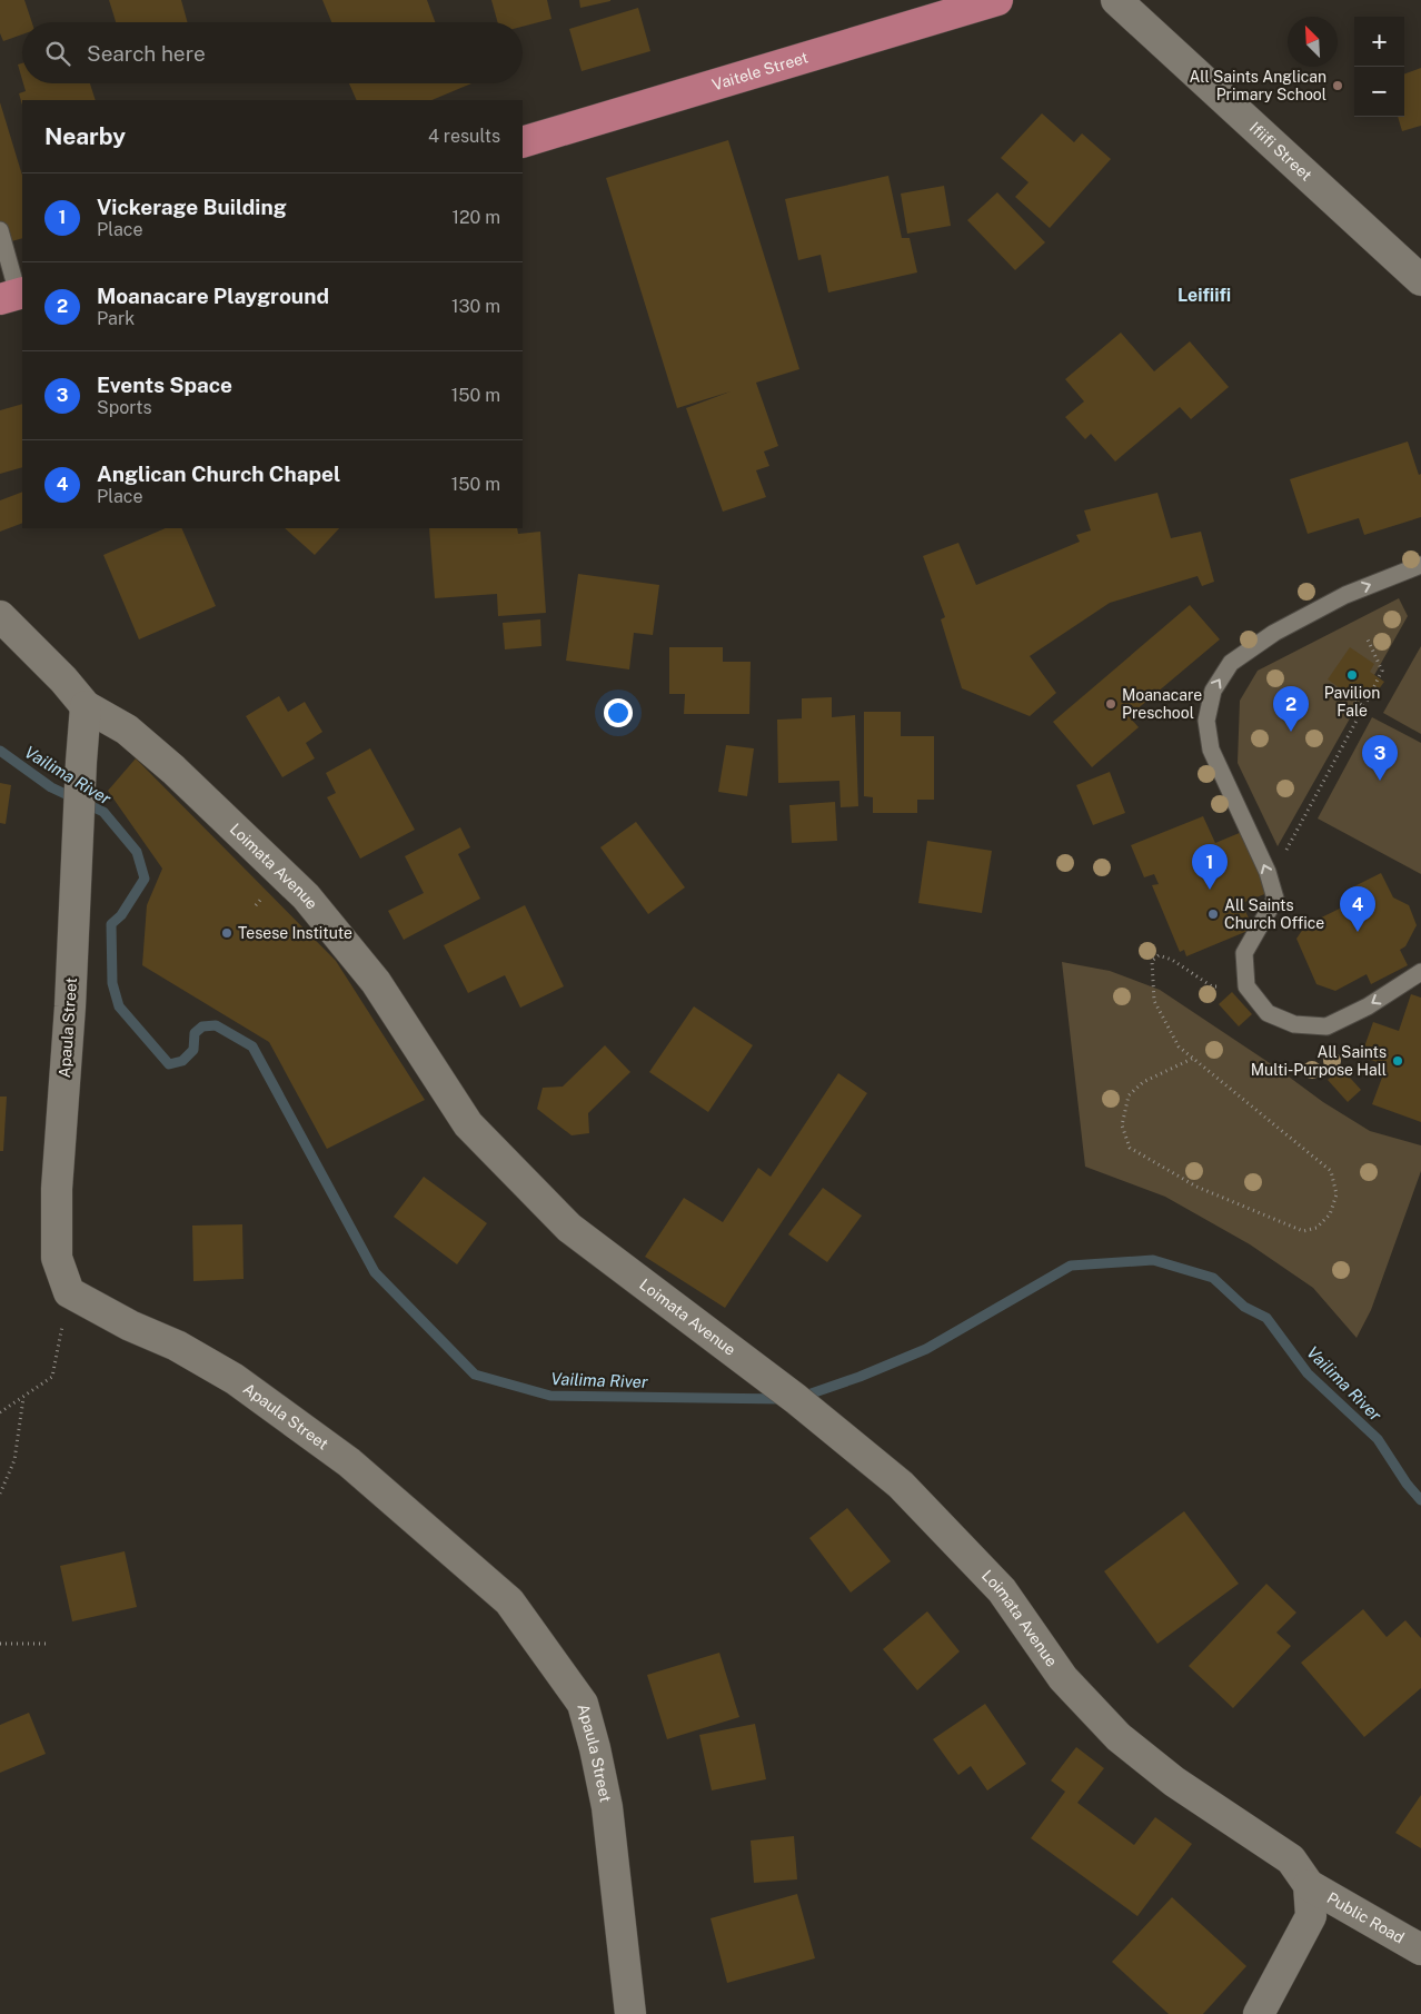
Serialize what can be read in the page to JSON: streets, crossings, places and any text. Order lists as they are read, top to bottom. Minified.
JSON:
{"streets":{"main road":["Vaitele Street"],"street":["Ifiifi Street","Loimata Avenue","Apaula Street","Public Road"]},"crossings":[["Loimata Avenue","Apaula Street"],["Loimata Avenue","Public Road"]],"districts":["Leifiifi"],"water":["Vailima River"],"places":["All Saints Anglican Primary School","Pavilion Fale","Moanacare Preschool","All Saints Church Office","Tesese Institute","All Saints Multi-Purpose Hall"],"north":"top left","page":{"map_buttons":["+","−"],"search":"Search here","heading":["Nearby","4 results"],"list":[{"mark":"1","name":"Vickerage Building","note":"Place","value":"120 m"},{"mark":"2","name":"Moanacare Playground","note":"Park","value":"130 m"},{"mark":"3","name":"Events Space","note":"Sports","value":"150 m"},{"mark":"4","name":"Anglican Church Chapel","note":"Place","value":"150 m"}],"pins":["2","3","1","4"]}}
